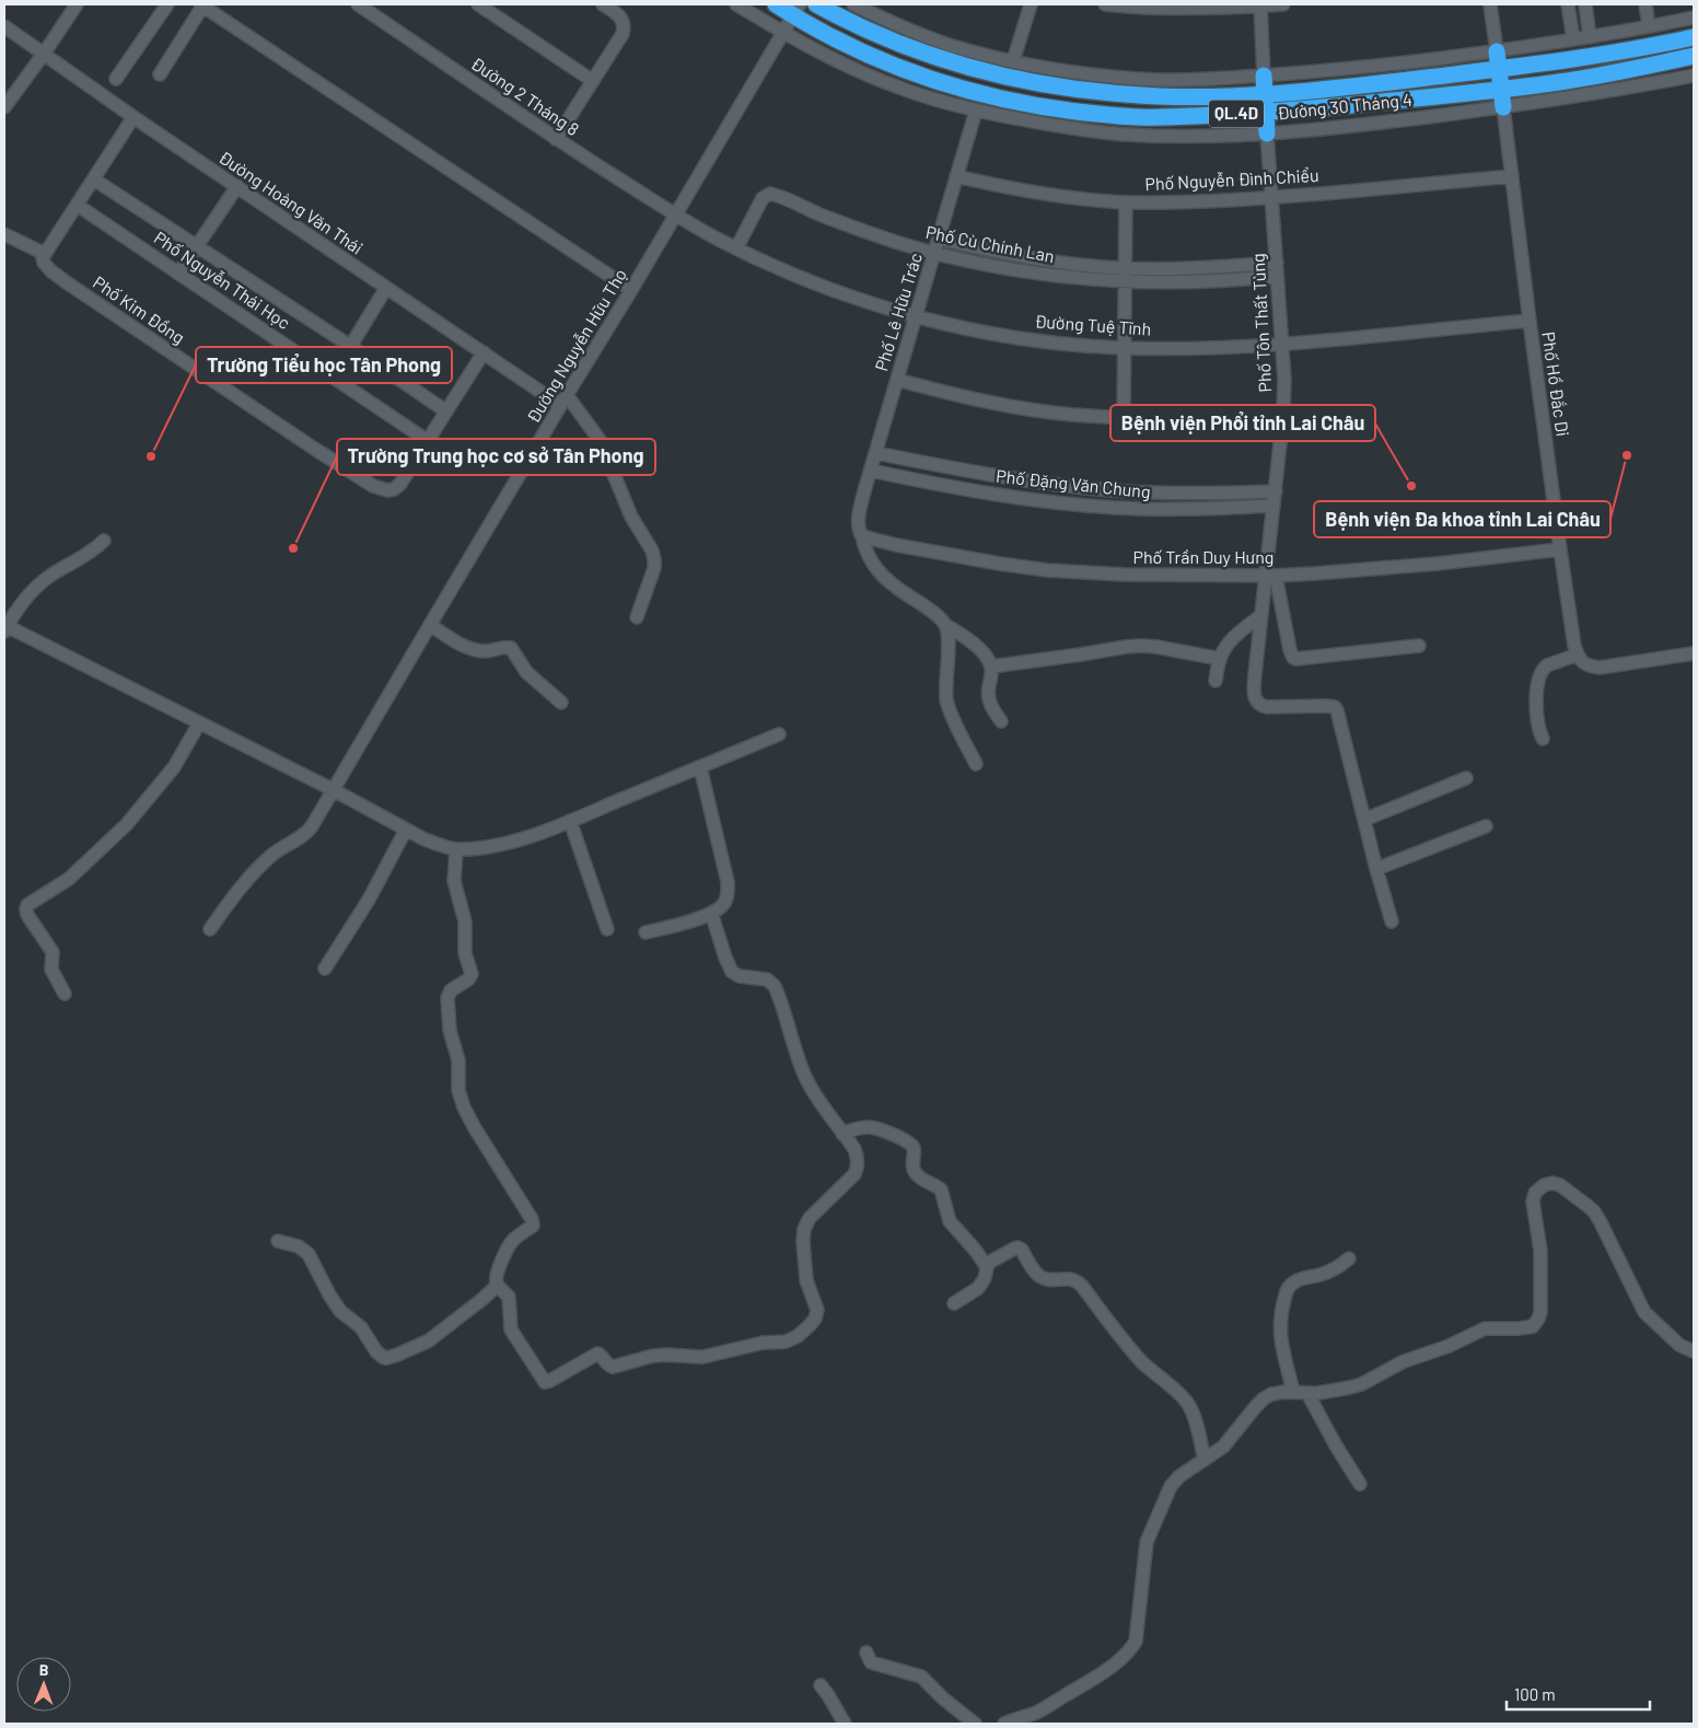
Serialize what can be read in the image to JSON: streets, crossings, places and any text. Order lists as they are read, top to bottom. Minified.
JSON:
{"streets":{"highway":["Đường 30 Tháng 4","QL.4D"],"street":["Đường 2 Tháng 8","Phố Nguyễn Đình Chiểu","Đường Hoàng Văn Thái","Phố Cù Chính Lan","Phố Nguyễn Thái Học","Phố Kim Đồng","Phố Lê Hữu Trác","Phố Tôn Thất Tùng","Đường Tuệ Tĩnh","Đường Nguyễn Hữu Thọ","Phố Hồ Đắc Di","Phố Đặng Văn Chung","Phố Trần Duy Hưng"]},"crossings":[["Đường 2 Tháng 8","Đường Tuệ Tĩnh"],["Đường 2 Tháng 8","Đường Nguyễn Hữu Thọ"],["Đường 30 Tháng 4","QL.4D"],["Đường 30 Tháng 4","Phố Lê Hữu Trác"],["Đường 30 Tháng 4","Phố Tôn Thất Tùng"],["Đường 30 Tháng 4","Đường Nguyễn Hữu Thọ"],["Đường 30 Tháng 4","Phố Hồ Đắc Di"],["QL.4D","Đường Nguyễn Hữu Thọ"],["Phố Nguyễn Đình Chiểu","Phố Lê Hữu Trác"],["Phố Nguyễn Đình Chiểu","Phố Tôn Thất Tùng"],["Phố Nguyễn Đình Chiểu","Phố Hồ Đắc Di"],["Đường Hoàng Văn Thái","Đường Nguyễn Hữu Thọ"],["Phố Cù Chính Lan","Phố Lê Hữu Trác"],["Phố Cù Chính Lan","Phố Tôn Thất Tùng"],["Phố Cù Chính Lan","Đường Tuệ Tĩnh"],["Phố Nguyễn Thái Học","Phố Kim Đồng"],["Phố Lê Hữu Trác","Đường Tuệ Tĩnh"],["Phố Lê Hữu Trác","Phố Đặng Văn Chung"],["Phố Lê Hữu Trác","Phố Trần Duy Hưng"],["Phố Tôn Thất Tùng","Đường Tuệ Tĩnh"],["Phố Tôn Thất Tùng","Phố Đặng Văn Chung"],["Phố Tôn Thất Tùng","Phố Trần Duy Hưng"],["Đường Tuệ Tĩnh","Đường Nguyễn Hữu Thọ"],["Đường Tuệ Tĩnh","Phố Hồ Đắc Di"],["Phố Hồ Đắc Di","Phố Trần Duy Hưng"]],"places":["Bệnh viện Đa khoa tỉnh Lai Châu","Trường Tiểu học Tân Phong","Bệnh viện Phổi tỉnh Lai Châu","Trường Trung học cơ sở Tân Phong"],"scale_bar":"100 m","north":"top"}
